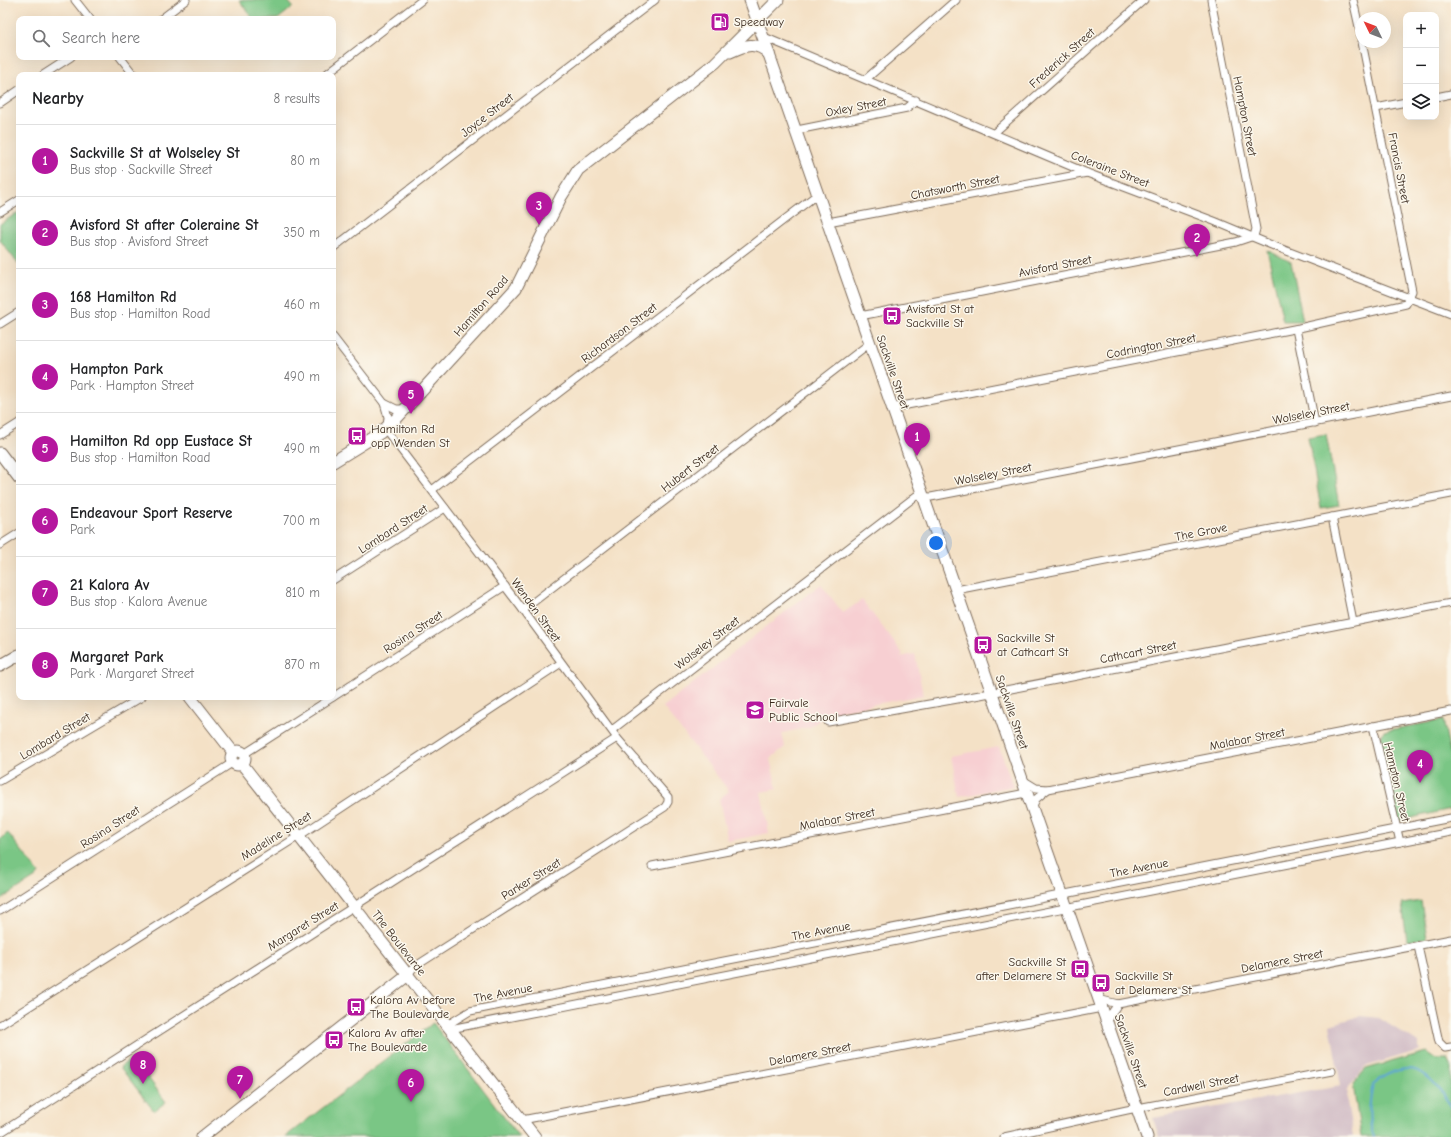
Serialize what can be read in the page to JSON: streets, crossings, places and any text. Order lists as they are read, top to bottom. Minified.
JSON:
{"streets":{"main road":["Hamilton Road","Sackville Street","The Boulevarde"],"street":["Frederick Street","Oxley Street","Joyce Street","Hampton Street","Francis Street","Coleraine Street","Chatsworth Street","Avisford Street","Richardson Street","Codrington Street","Wolseley Street","Hubert Street","Lombard Street","The Grove","Wenden Street","Rosina Street","Cathcart Street","Malabar Street","Madeline Street","The Avenue","Parker Street","Margaret Street","Delamere Street","Cardwell Street"]},"crossings":[["Frederick Street","Coleraine Street"],["Oxley Street","Coleraine Street"],["Oxley Street","Sackville Street"],["Hampton Street","Coleraine Street"],["Hampton Street","Avisford Street"],["Hampton Street","Malabar Street"],["Hampton Street","The Avenue"],["Francis Street","Coleraine Street"],["Francis Street","Codrington Street"],["Coleraine Street","Chatsworth Street"],["Coleraine Street","Avisford Street"],["Coleraine Street","Codrington Street"],["Coleraine Street","Sackville Street"],["Chatsworth Street","Sackville Street"],["Avisford Street","Sackville Street"],["Hamilton Road","Sackville Street"],["Hamilton Road","Wenden Street"],["Richardson Street","Sackville Street"],["Richardson Street","Wenden Street"],["Codrington Street","Sackville Street"],["Sackville Street","Wolseley Street"],["Sackville Street","Hubert Street"],["Sackville Street","The Grove"],["Sackville Street","Cathcart Street"],["Sackville Street","Malabar Street"],["Sackville Street","The Avenue"],["Sackville Street","Delamere Street"],["Sackville Street","Cardwell Street"],["Wolseley Street","Wenden Street"],["Hubert Street","Wenden Street"],["Lombard Street","Wenden Street"],["Wenden Street","Rosina Street"],["Wenden Street","Madeline Street"],["Wenden Street","Parker Street"],["Wenden Street","Margaret Street"],["Rosina Street","The Boulevarde"],["Madeline Street","The Boulevarde"],["The Avenue","The Boulevarde"],["Parker Street","The Boulevarde"],["Margaret Street","The Boulevarde"],["The Boulevarde","Delamere Street"]],"places":{"fuel station":["Speedway"],"bus stop":["Avisford St at Sackville St","Hamilton Rd opp Wenden St","Sackville St at Cathcart St","Sackville St after Delamere St","Sackville St at Delamere St","Kalora Av before The Boulevarde","Kalora Av after The Boulevarde"],"school or university":["Fairvale Public School"]},"north":"top left","page":{"map_buttons":["+","−"],"search":"Search here","heading":["Nearby","8 results"],"list":[{"mark":"1","name":"Sackville St at Wolseley St","note":"Bus stop · Sackville Street","value":"80 m"},{"mark":"2","name":"Avisford St after Coleraine St","note":"Bus stop · Avisford Street","value":"350 m"},{"mark":"3","name":"168 Hamilton Rd","note":"Bus stop · Hamilton Road","value":"460 m"},{"mark":"4","name":"Hampton Park","note":"Park · Hampton Street","value":"490 m"},{"mark":"5","name":"Hamilton Rd opp Eustace St","note":"Bus stop · Hamilton Road","value":"490 m"},{"mark":"6","name":"Endeavour Sport Reserve","note":"Park","value":"700 m"},{"mark":"7","name":"21 Kalora Av","note":"Bus stop · Kalora Avenue","value":"810 m"},{"mark":"8","name":"Margaret Park","note":"Park · Margaret Street","value":"870 m"}],"pins":["3","2","5","1","4","8","7","6"]}}
